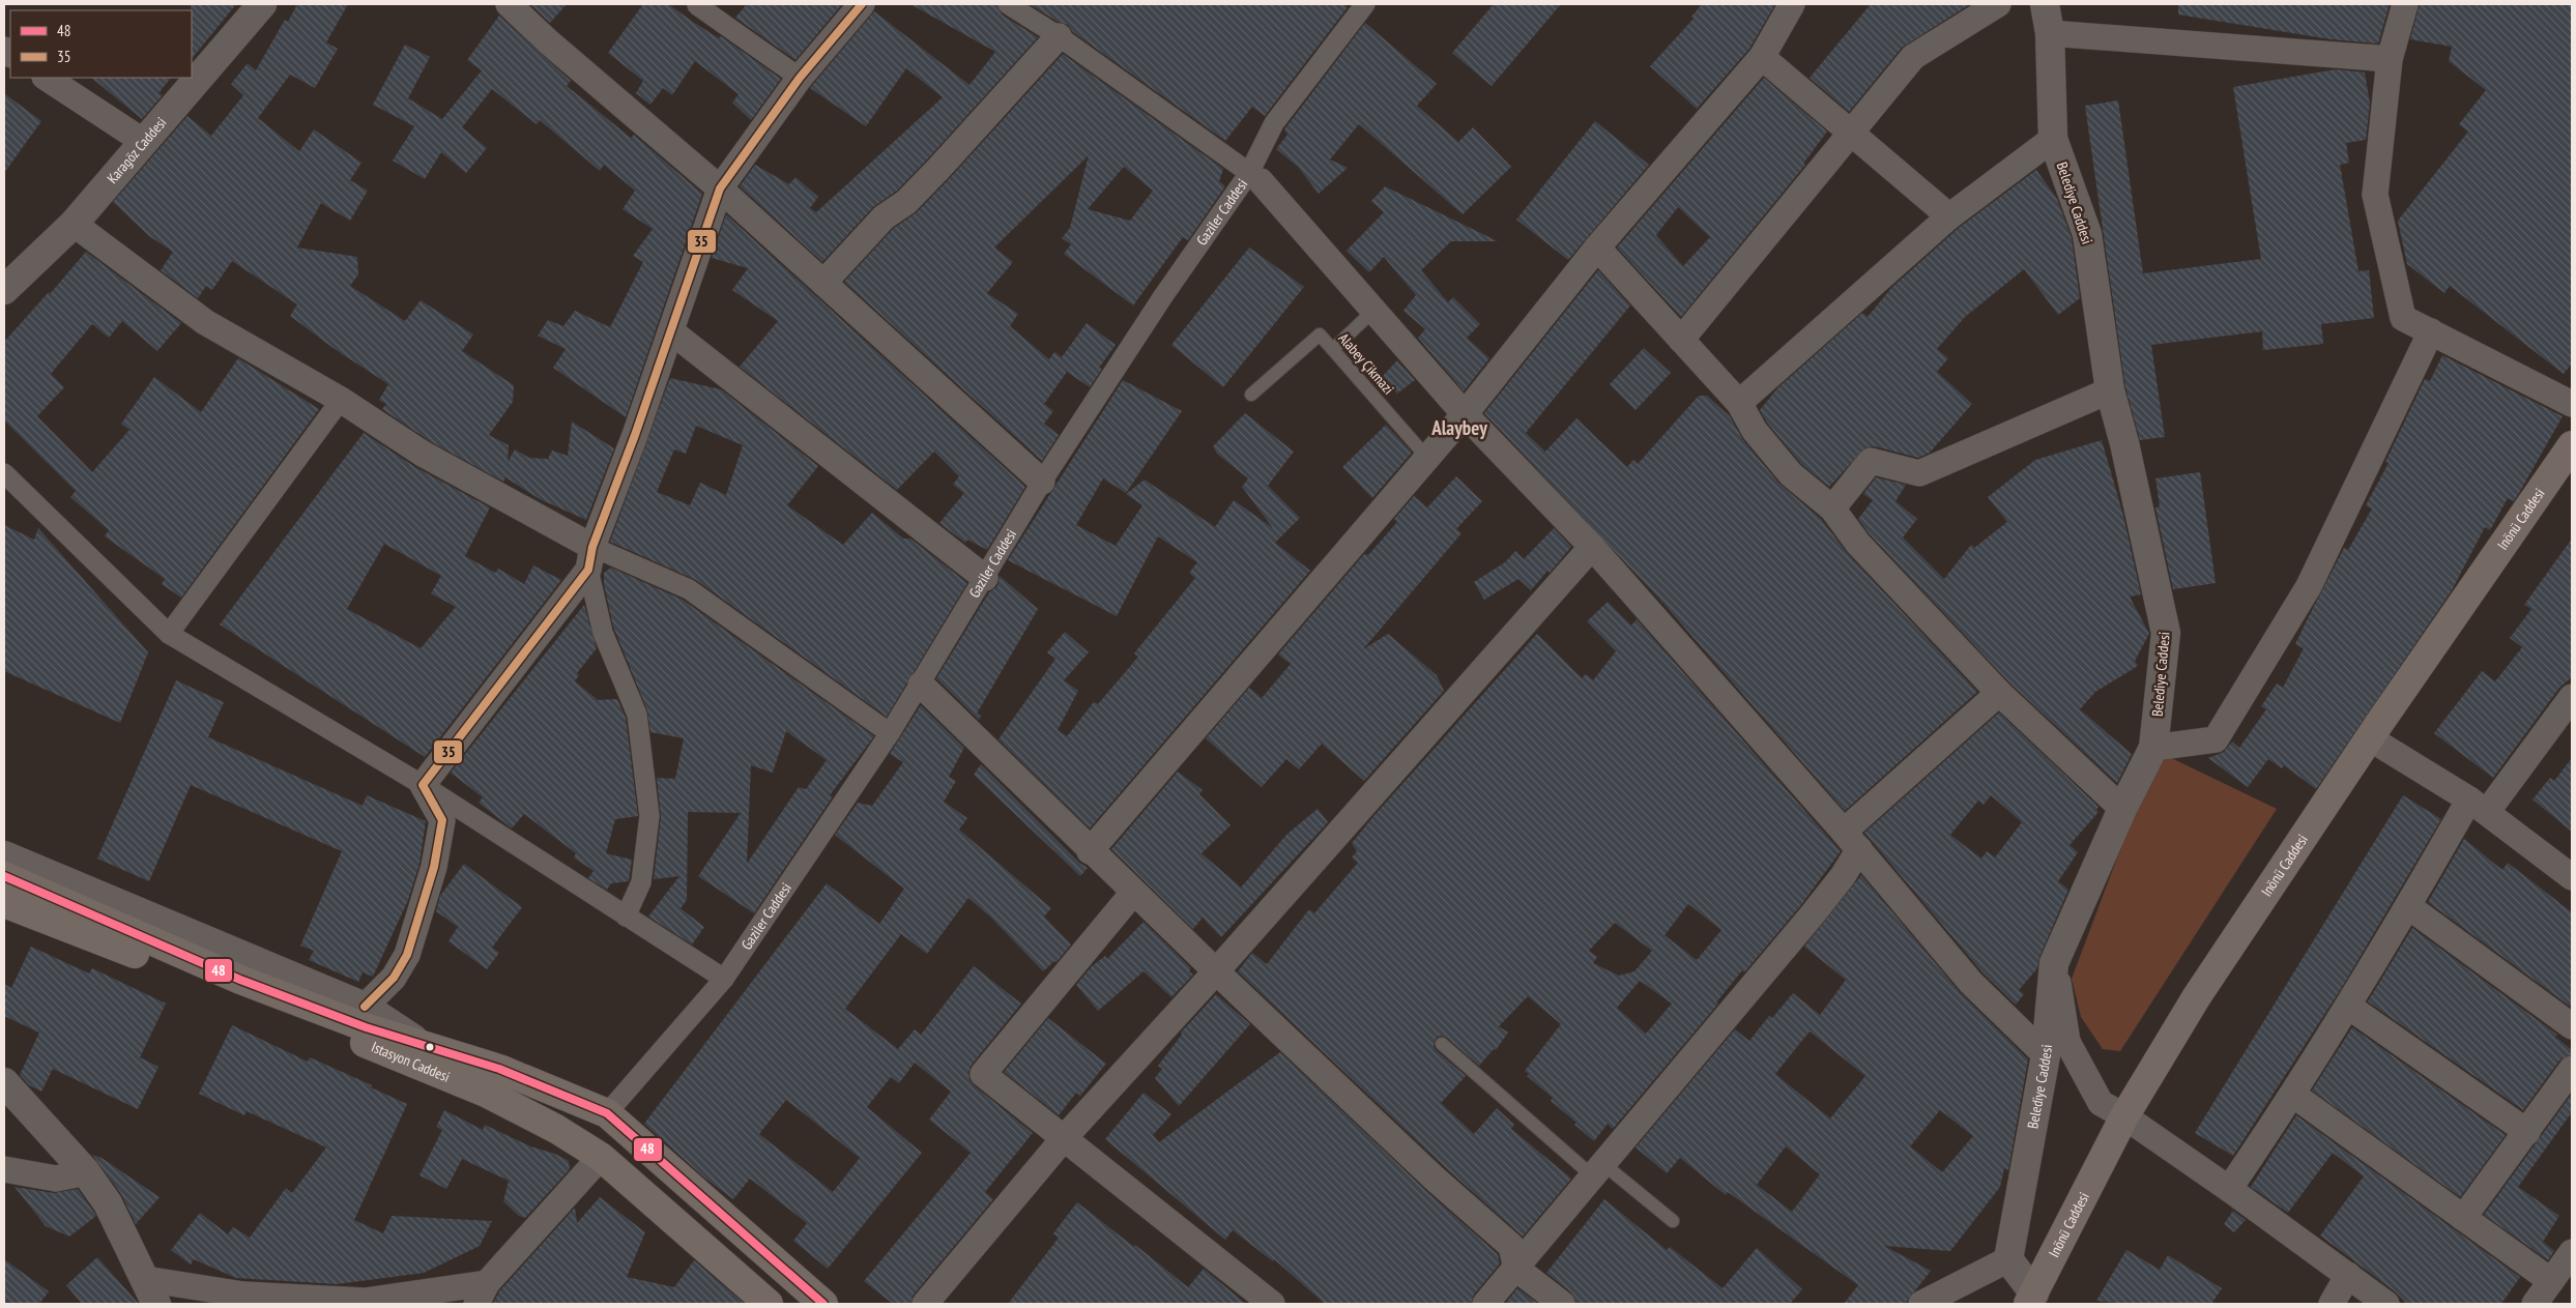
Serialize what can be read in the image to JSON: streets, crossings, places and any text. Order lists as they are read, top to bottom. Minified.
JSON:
{"streets":{"main road":["Inönü Caddesi","Istasyon Caddesi"],"street":["Karagöz Caddesi","Belediye Caddesi","Gaziler Caddesi"],"lane":["Alabey Çikmazi"]},"districts":["Alaybey"],"lines":["transit line 35","transit line 48"],"legend":["48","35"]}
